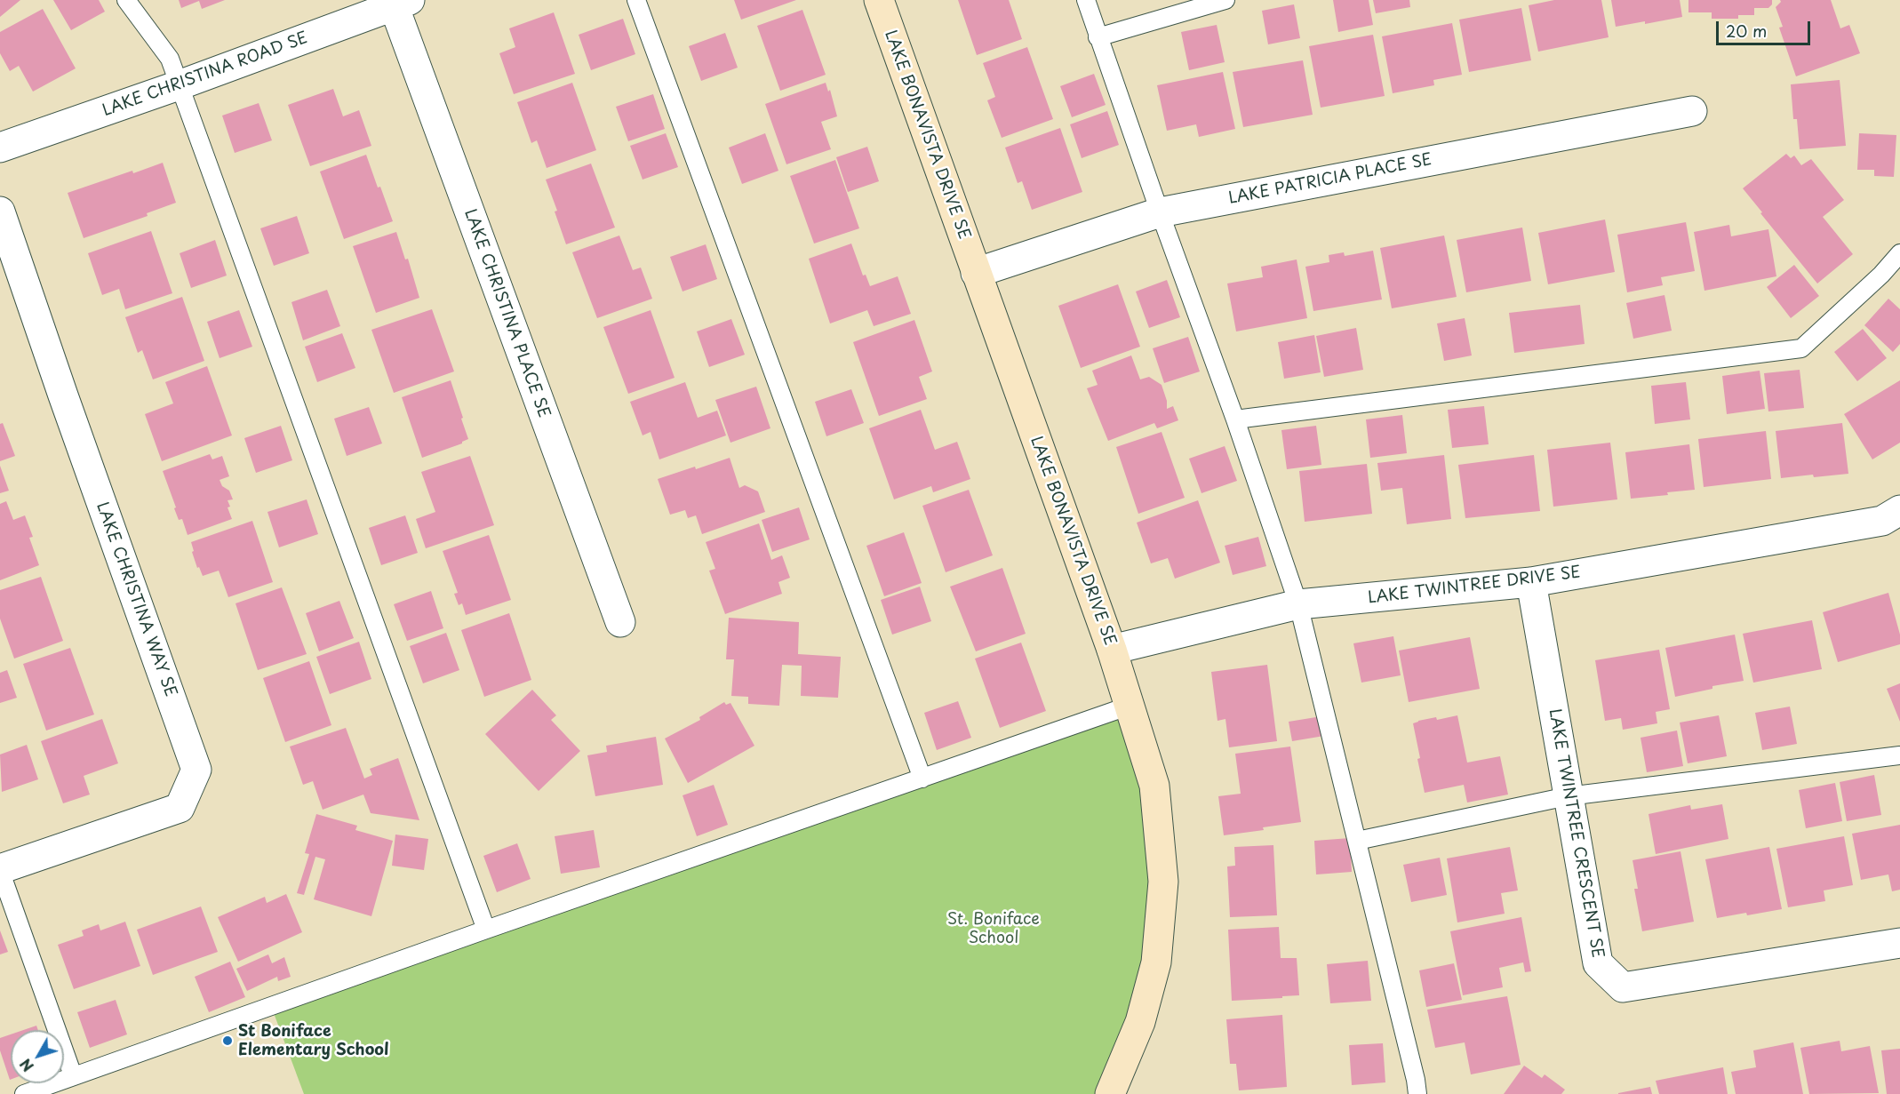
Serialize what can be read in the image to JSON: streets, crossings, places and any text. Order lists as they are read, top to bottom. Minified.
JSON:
{"streets":{"street":["LAKE CHRISTINA ROAD SE","LAKE BONAVISTA DRIVE SE","LAKE PATRICIA PLACE SE","LAKE CHRISTINA PLACE SE","LAKE TWINTREE DRIVE SE","LAKE CHRISTINA WAY SE","LAKE TWINTREE CRESCENT SE"]},"crossings":[["LAKE CHRISTINA ROAD SE","LAKE CHRISTINA PLACE SE"],["LAKE BONAVISTA DRIVE SE","LAKE PATRICIA PLACE SE"],["LAKE BONAVISTA DRIVE SE","LAKE TWINTREE DRIVE SE"],["LAKE TWINTREE DRIVE SE","LAKE TWINTREE CRESCENT SE"]],"parks":["St. Boniface School"],"places":["St Boniface Elementary School"],"scale_bar":"20 m","north":"bottom left"}
